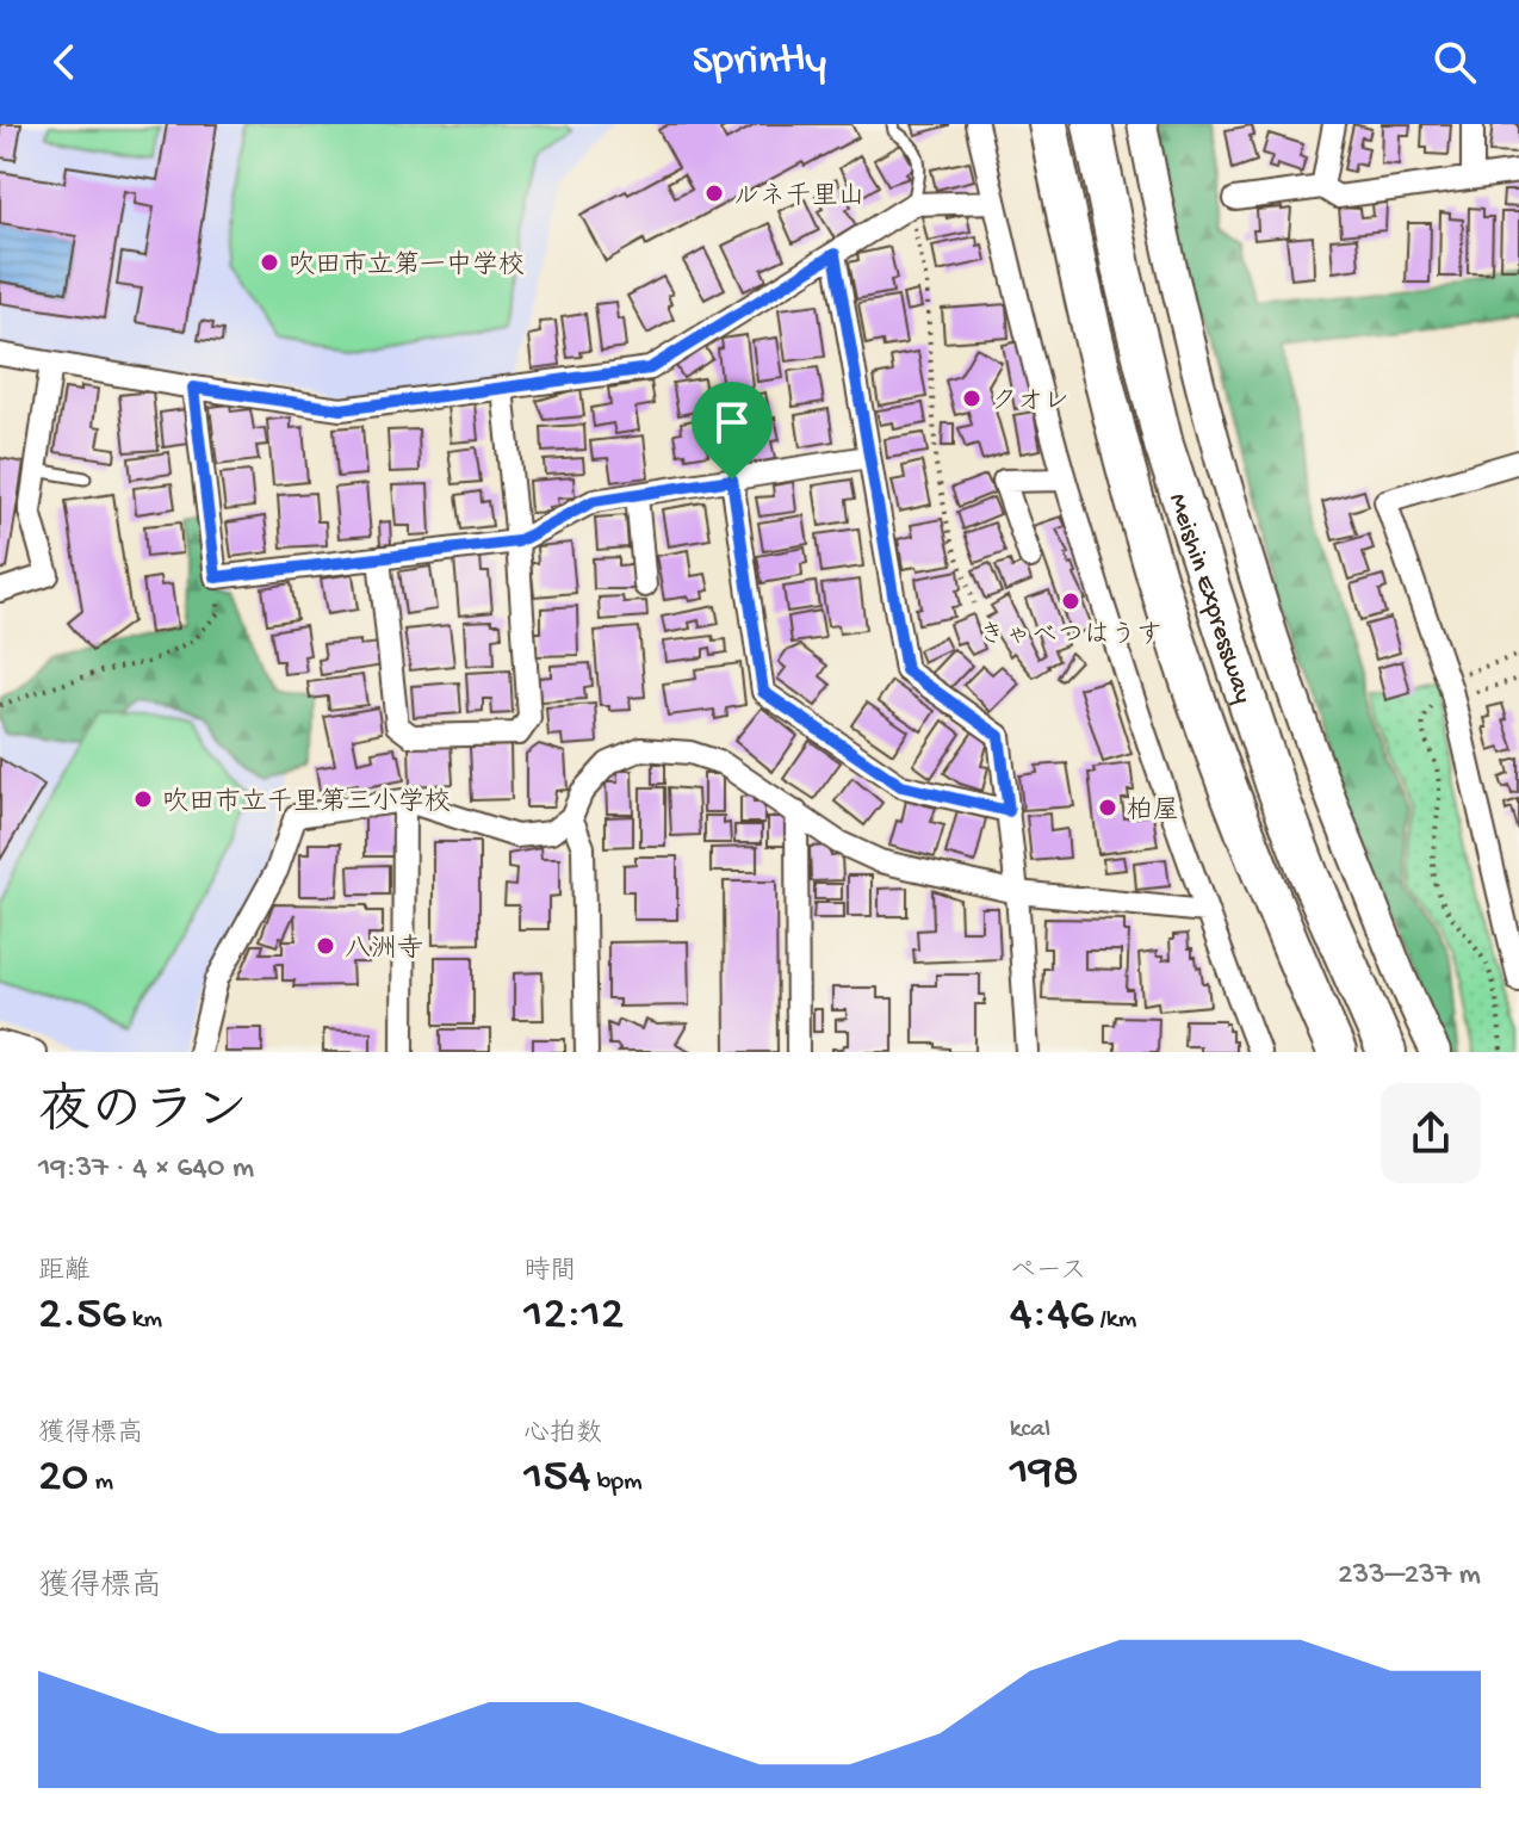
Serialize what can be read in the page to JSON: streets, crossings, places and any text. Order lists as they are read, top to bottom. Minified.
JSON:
{"streets":{"highway":["Meishin Expressway"]},"places":["ルネ千里山","吹田市立第一中学校","クオレ","きゃべつはうす","吹田市立千里第三小学校","柏屋","八洲寺"],"page":{"header":"Sprintly","heading":["夜のラン","19:37 · 4 × 640 m"],"stats":[["距離","2.56 km"],["時間","12:12"],["ペース","4:46 /km"],["獲得標高","20 m"],["心拍数","154 bpm"],["kcal","198"]],"chart":["獲得標高","233–237 m"]}}
